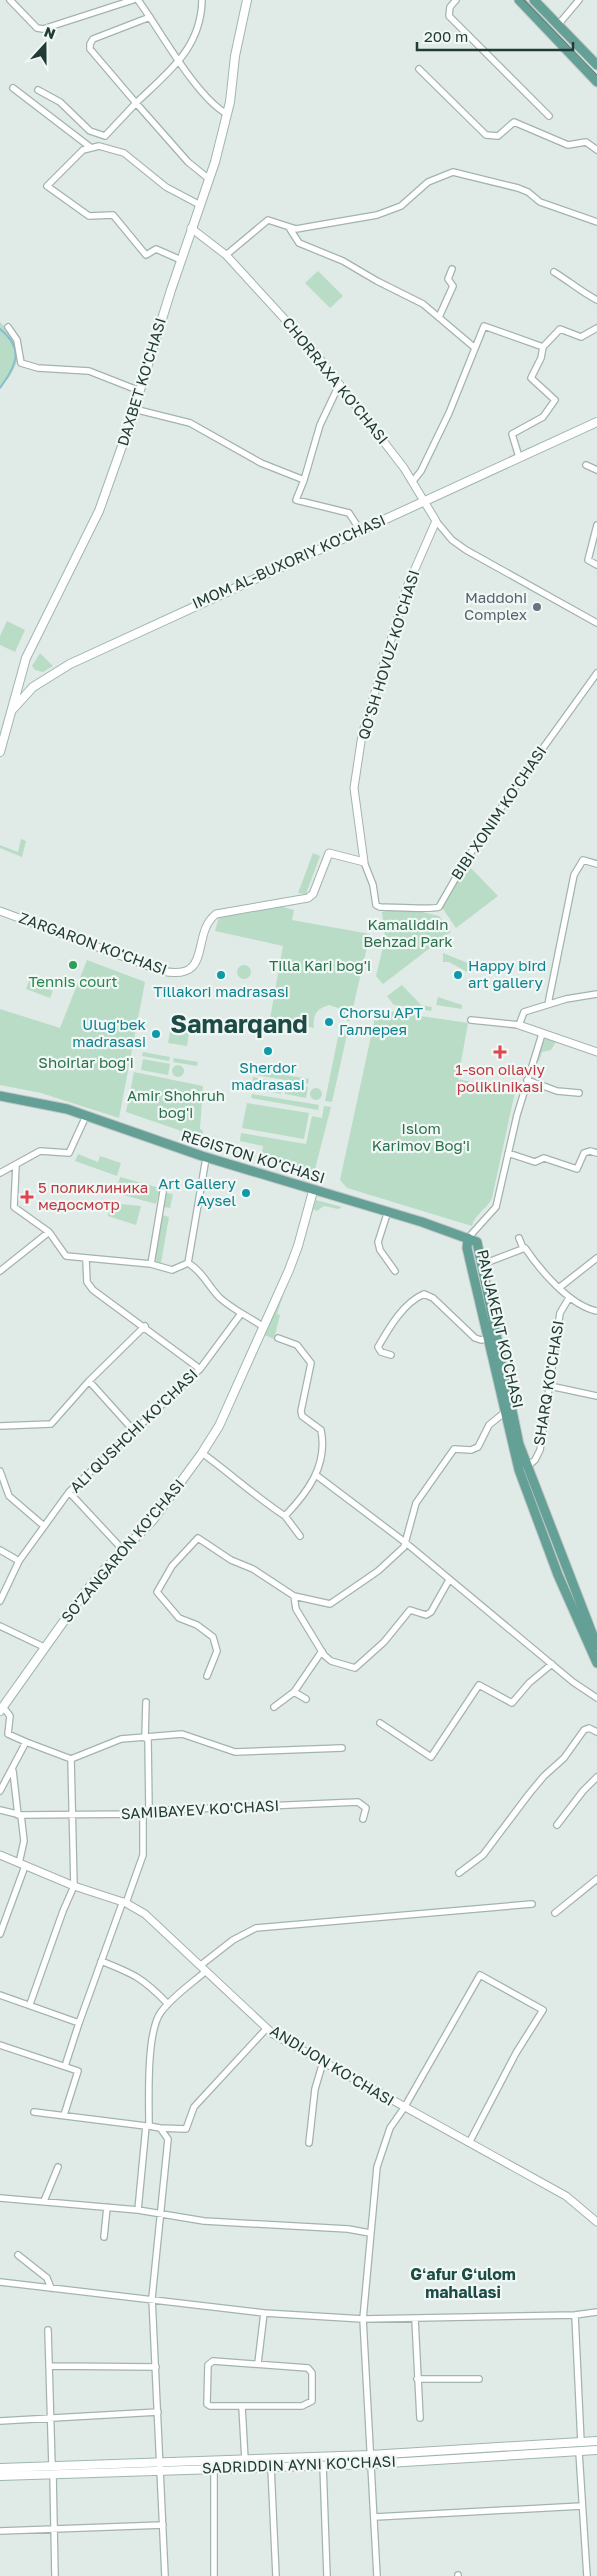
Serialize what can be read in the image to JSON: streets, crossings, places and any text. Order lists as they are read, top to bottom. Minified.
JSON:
{"streets":{"main road":["DAXBET KO'CHASI","IMOM AL-BUXORIY KO'CHASI","REGISTON KO'CHASI","PANJAKENT KO'CHASI","SO'ZANGARON KO'CHASI","SADRIDDIN AYNI KO'CHASI"],"street":["CHORRAXA KO'CHASI","QO'SH HOVUZ KO'CHASI","BIBI XONIM KO'CHASI","ZARGARON KO'CHASI","SHARQ KO'CHASI","ALI QUSHCHI KO'CHASI","SAMIBAYEV KO'CHASI","ANDIJON KO'CHASI"]},"crossings":[["CHORRAXA KO'CHASI","DAXBET KO'CHASI"],["CHORRAXA KO'CHASI","IMOM AL-BUXORIY KO'CHASI"],["CHORRAXA KO'CHASI","QO'SH HOVUZ KO'CHASI"],["DAXBET KO'CHASI","IMOM AL-BUXORIY KO'CHASI"],["QO'SH HOVUZ KO'CHASI","BIBI XONIM KO'CHASI"],["QO'SH HOVUZ KO'CHASI","ZARGARON KO'CHASI"],["REGISTON KO'CHASI","PANJAKENT KO'CHASI"],["REGISTON KO'CHASI","SO'ZANGARON KO'CHASI"],["PANJAKENT KO'CHASI","SHARQ KO'CHASI"]],"districts":["Samarqand","Gʻafur Gʻulom mahallasi"],"parks":["Kamaliddin Behzad Park","Tilla Kari bog'i","Shoirlar bog'i","Amir Shohruh bog'i","Islom Karimov Bog'i"],"places":{"other":["Maddohi Complex","Tennis court","Tillаkori madrasasi","Happy bird art gallery","Chorsu АРТ Галлерея","Ulug'bek mаdrаsasi","Sherdor madrasasi","Art Gallery Aysel"],"health":["1-son oilaviy poliklinikasi","5 поликлиника медосмотр"]},"scale_bar":"200 m","north":"top"}
